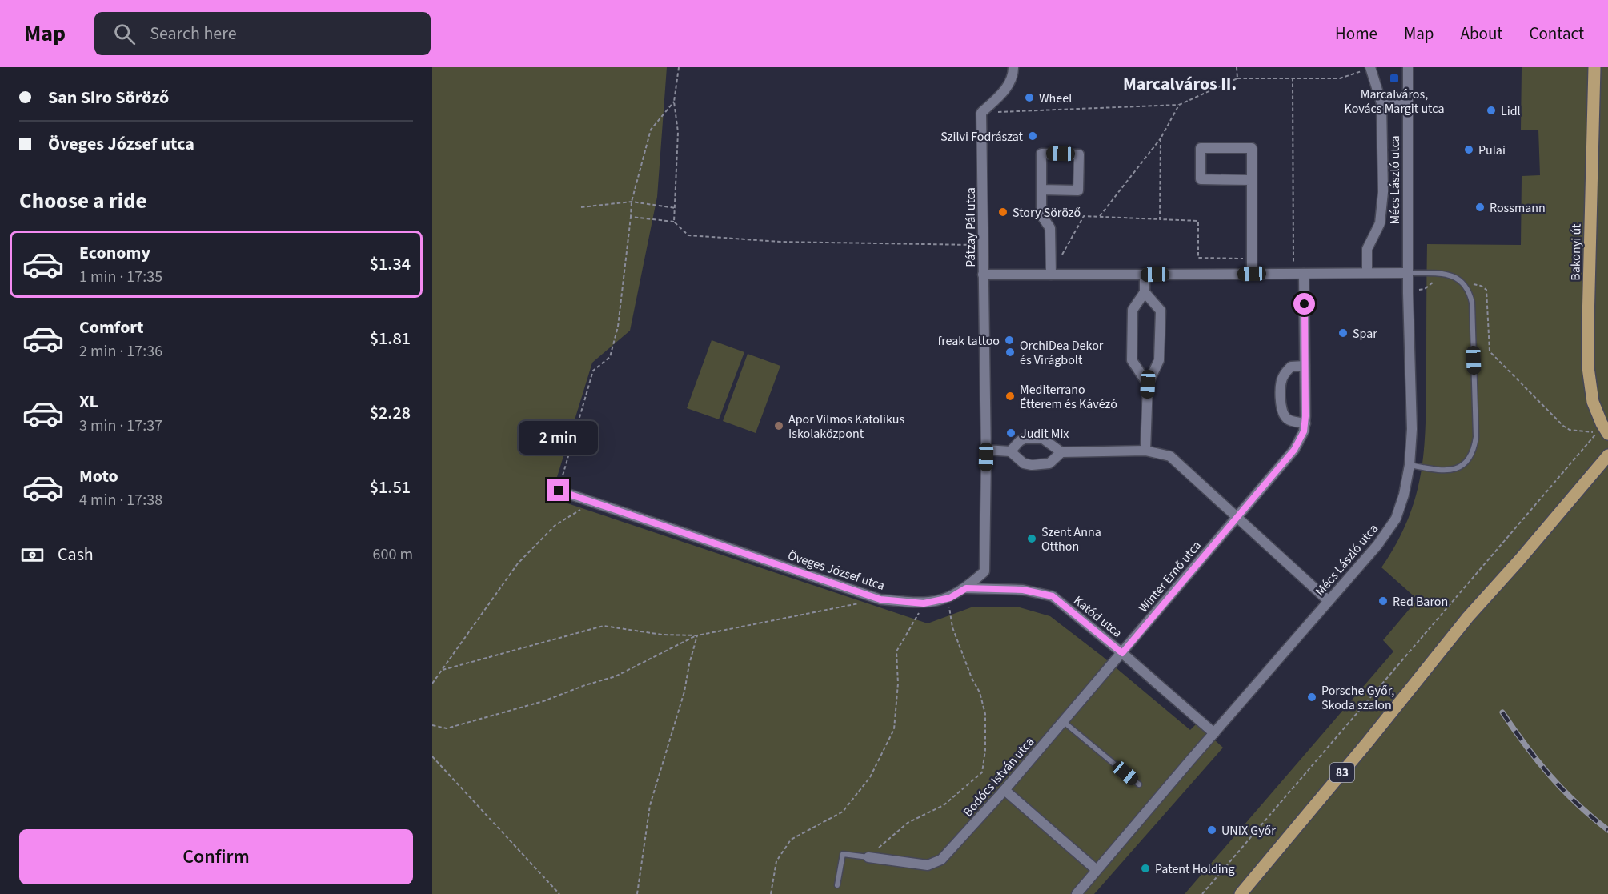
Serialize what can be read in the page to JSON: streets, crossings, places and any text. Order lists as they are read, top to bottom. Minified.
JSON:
{"streets":{"main road":["Bakonyi út","83"],"street":["Mécs László utca","Pátzay Pál utca","Öveges József utca","Winter Ernő utca","Katód utca","Bodócs István utca"]},"crossings":[["Mécs László utca","Pátzay Pál utca"],["Mécs László utca","Katód utca"],["Pátzay Pál utca","Öveges József utca"],["Öveges József utca","Katód utca"],["Winter Ernő utca","Katód utca"],["Winter Ernő utca","Bodócs István utca"],["Katód utca","Bodócs István utca"]],"districts":["Marcalváros II."],"places":{"transit":["Marcalváros, Kovács Margit utca"],"other":["Wheel","Lidl","Szilvi Fodrászat","Pulai","Rossmann","Story Söröző","Spar","freak tattoo","OrchiDea Dekor és Virágbolt","Mediterrano Étterem és Kávézó","Apor Vilmos Katolikus Iskolaközpont","Judit Mix","Szent Anna Otthon","Red Baron","Porsche Győr, Skoda szalon","UNIX Győr","Patent Holding"]},"page":{"header":"Map","search":"Search here","nav":["Home","Map","About","Contact"],"banner":["San Siro Söröző","Öveges József utca"],"heading":"Choose a ride","list":[{"name":"Economy","note":"1 min · 17:35","value":"$1.34"},{"name":"Comfort","note":"2 min · 17:36","value":"$1.81"},{"name":"XL","note":"3 min · 17:37","value":"$2.28"},{"name":"Moto","note":"4 min · 17:38","value":"$1.51"}],"bubble":"2 min","pay":["Cash","600 m"],"buttons":"Confirm"}}
